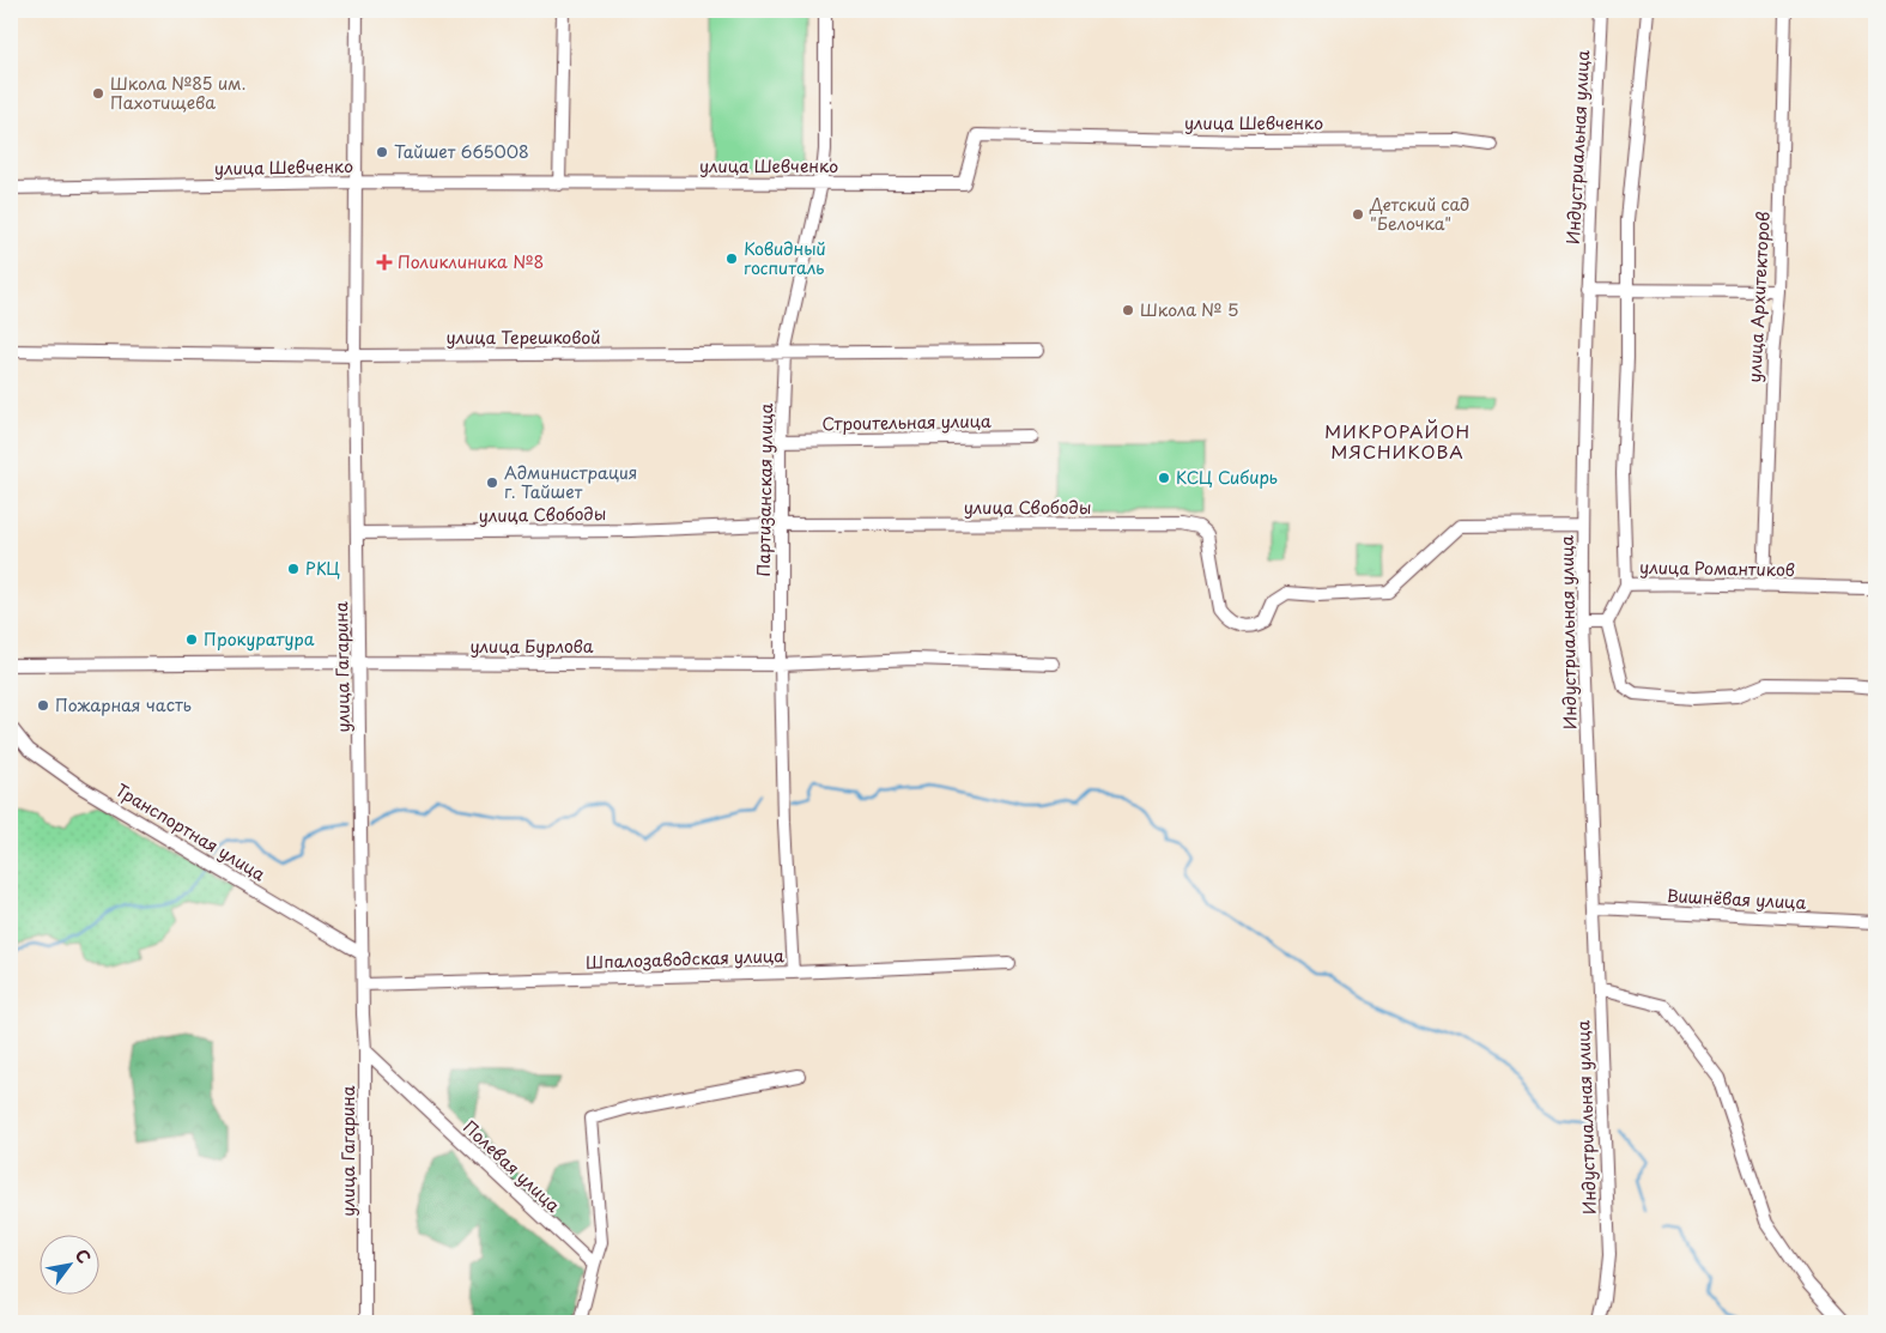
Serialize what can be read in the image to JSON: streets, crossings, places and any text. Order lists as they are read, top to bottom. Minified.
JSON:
{"streets":{"street":["улица Шевченко","Индустриальная улица","улица Архитекторов","улица Терешковой","Строительная улица","Партизанская улица","улица Свободы","улица Романтиков","улица Бурлова","улица Гагарина","Транспортная улица","Вишнёвая улица","Шпалозаводская улица","Полевая улица"]},"crossings":[["улица Шевченко","Партизанская улица"],["улица Шевченко","улица Гагарина"],["Индустриальная улица","улица Свободы"],["Индустриальная улица","Вишнёвая улица"],["улица Архитекторов","улица Романтиков"],["улица Терешковой","Партизанская улица"],["улица Терешковой","улица Гагарина"],["Строительная улица","Партизанская улица"],["Партизанская улица","улица Свободы"],["Партизанская улица","улица Бурлова"],["Партизанская улица","Шпалозаводская улица"],["улица Свободы","улица Гагарина"],["улица Бурлова","улица Гагарина"],["улица Гагарина","Транспортная улица"],["улица Гагарина","Шпалозаводская улица"],["улица Гагарина","Полевая улица"]],"districts":["МИКРОРАЙОН МЯСНИКОВА"],"places":{"other":["Школа №85 им. Пахотищева","Тайшет 665008","Детский сад \"Белочка\"","Ковидный госпиталь","Школа № 5","КСЦ Сибирь","Администрация г. Тайшет","РКЦ","Прокуратура","Пожарная часть"],"health":["Поликлиника №8"]},"north":"top right"}
